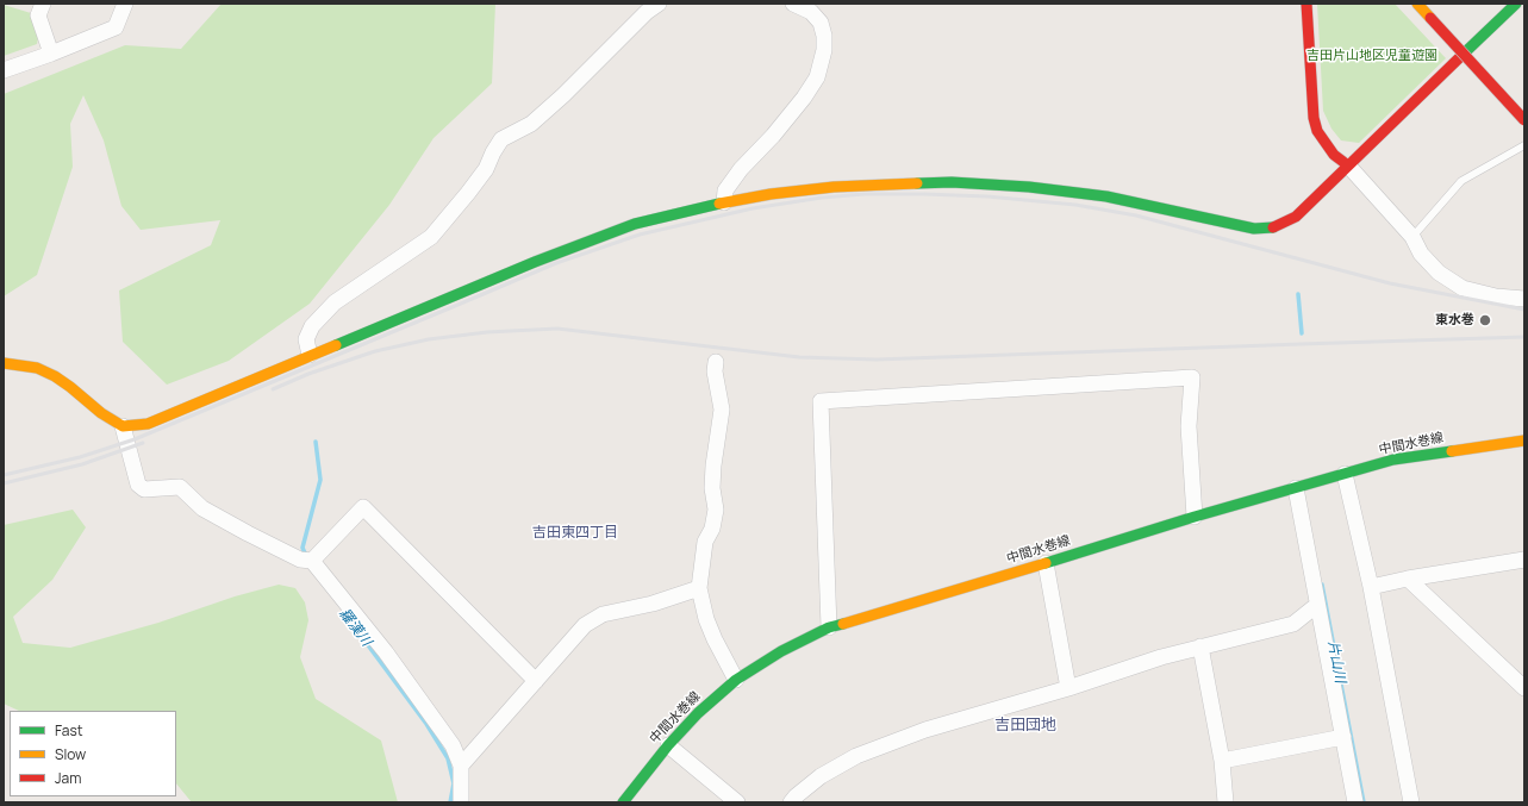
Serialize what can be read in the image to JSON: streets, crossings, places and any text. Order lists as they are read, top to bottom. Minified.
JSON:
{"streets":{"street":["中間水巻線"]},"districts":["吉田東四丁目","吉田団地"],"water":["羅漢川","片山川"],"parks":["吉田片山地区児童遊園"],"places":["東水巻"],"legend":["Fast","Slow","Jam"]}
